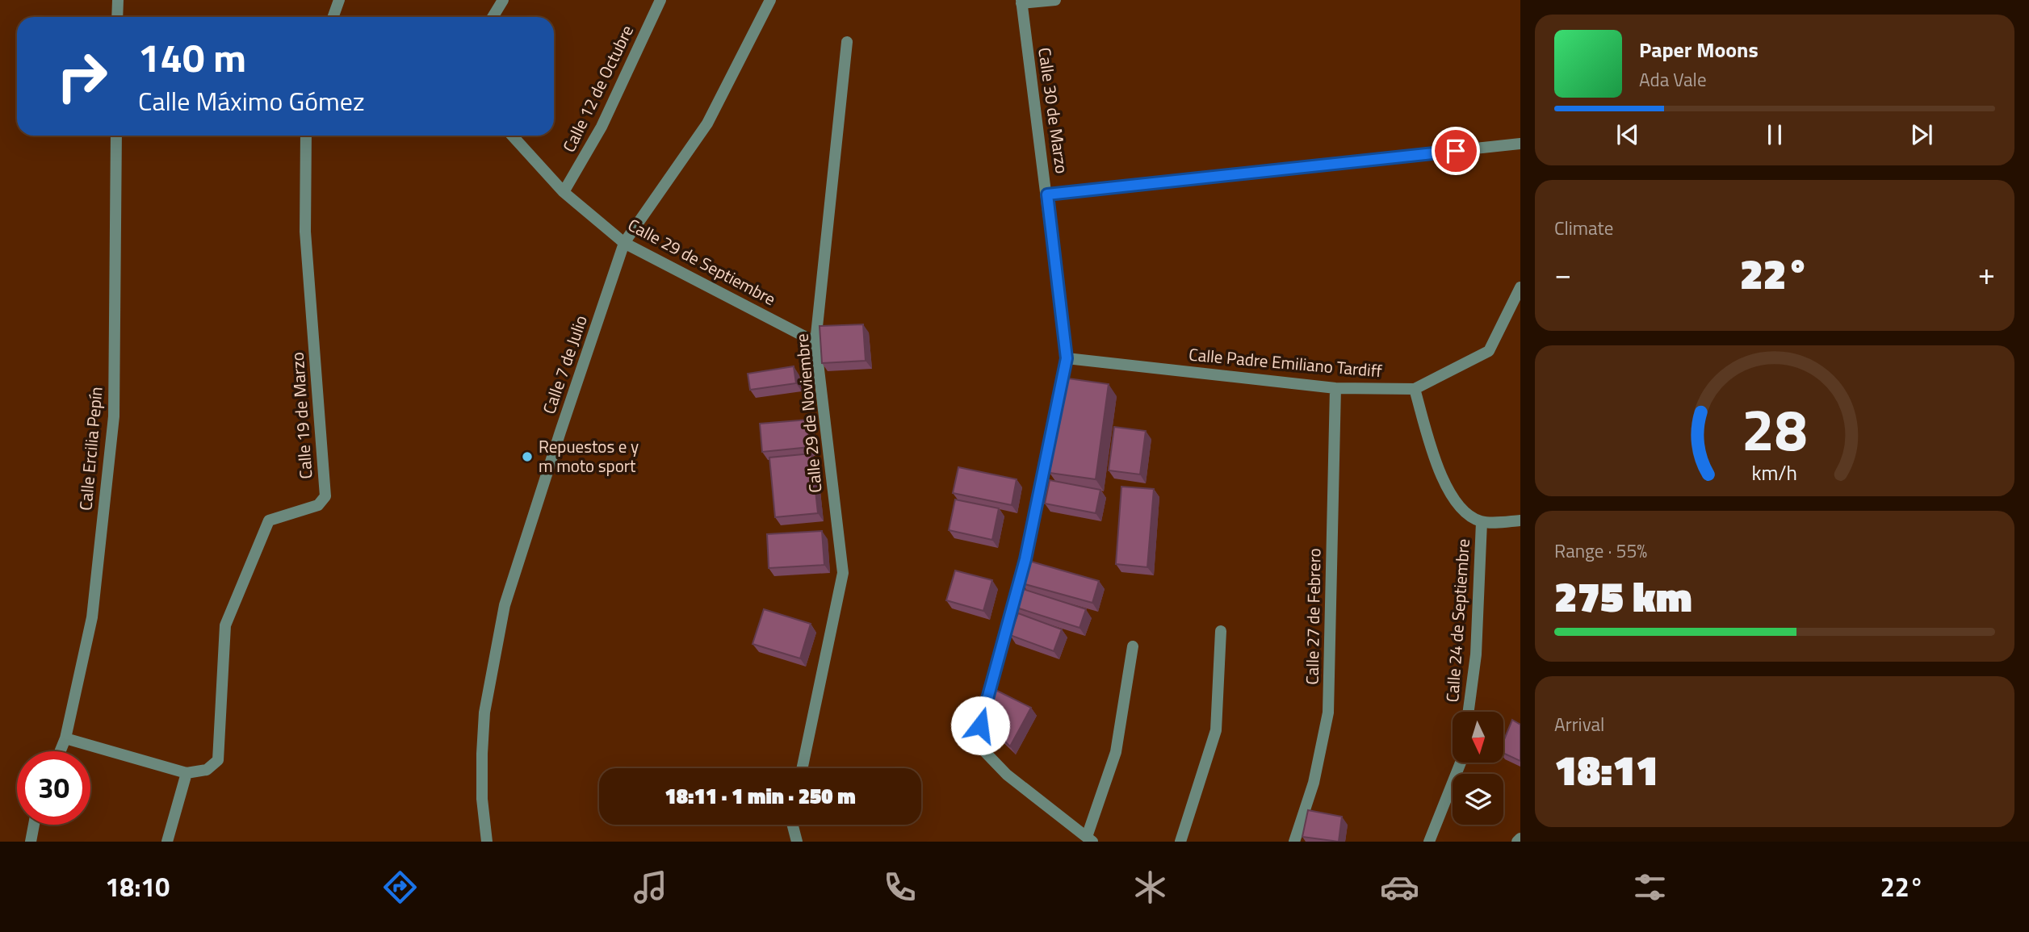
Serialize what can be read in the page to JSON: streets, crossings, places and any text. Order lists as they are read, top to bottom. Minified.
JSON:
{"streets":{"street":["Calle 12 de Octubre","Calle 30 de Marzo","Calle 29 de Septiembre","Calle Padre Emiliano Tardiff","Calle 7 de Julio","Calle 29 de Noviembre","Calle 19 de Marzo","Calle Ercilia Pepín","Calle 27 de Febrero","Calle 24 de Septiembre"]},"crossings":[["Calle 12 de Octubre","Calle 29 de Septiembre"],["Calle 30 de Marzo","Calle Padre Emiliano Tardiff"],["Calle 29 de Septiembre","Calle 7 de Julio"],["Calle 29 de Septiembre","Calle 29 de Noviembre"],["Calle Padre Emiliano Tardiff","Calle 27 de Febrero"]],"places":["Repuestos e y m moto sport"],"north":"bottom","page":{"turn":["140 m","Calle Máximo Gómez"],"song":["Paper Moons","Ada Vale"],"tile":["Climate",["Range · 55%","275 km"],["Arrival","18:11"]],"heat":["−","22°","+"],"limit":"30","trip":"18:11 · 1 min · 250 m","tabs":["18:10","22°"],"gauge":["28","km/h"]}}
